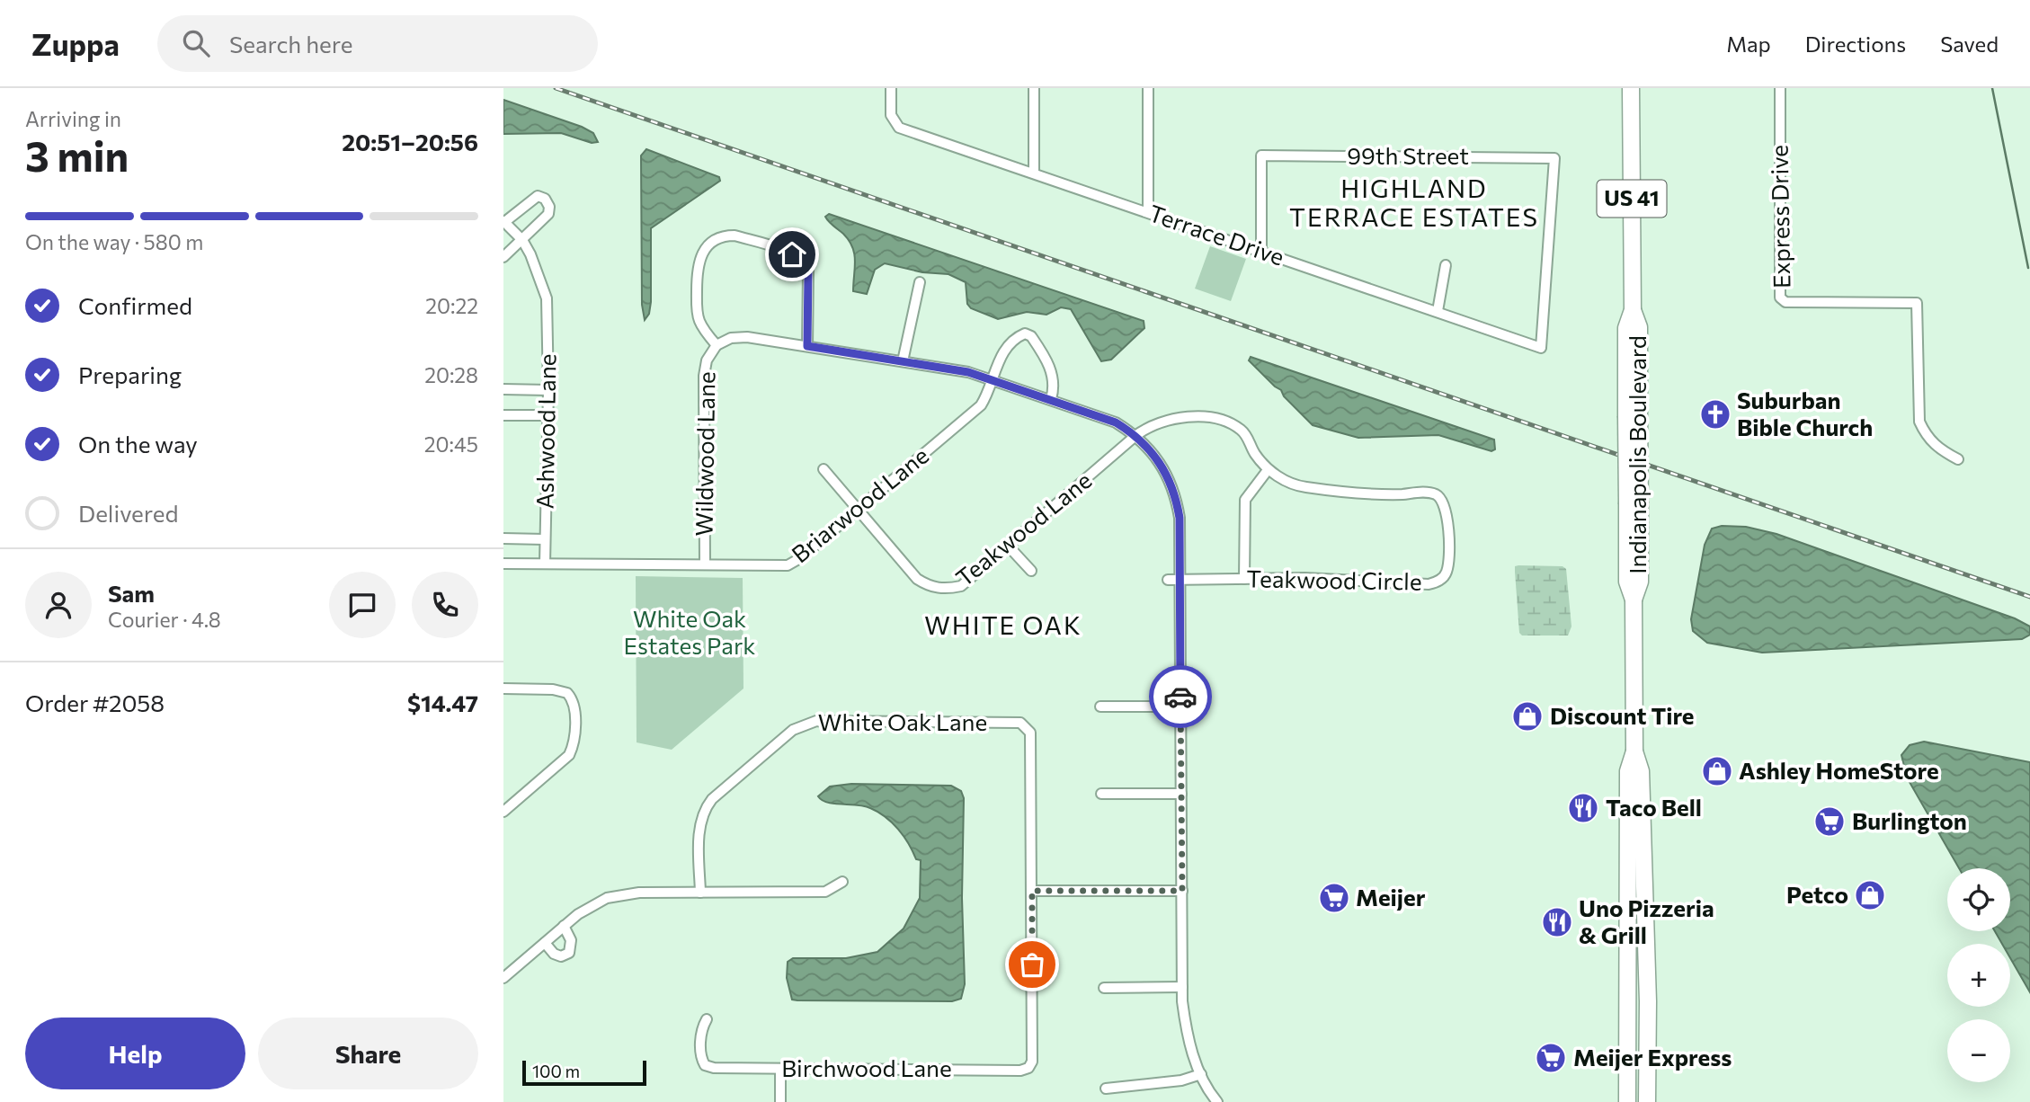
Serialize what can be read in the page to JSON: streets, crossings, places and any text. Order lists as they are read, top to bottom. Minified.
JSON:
{"streets":{"highway":["US 41","Indianapolis Boulevard"],"street":["99th Street","Express Drive","Terrace Drive","Ashwood Lane","Wildwood Lane","Briarwood Lane","Teakwood Lane","Teakwood Circle","White Oak Lane","Birchwood Lane"]},"crossings":[["99th Street","Terrace Drive"],["Ashwood Lane","Briarwood Lane"],["Wildwood Lane","Briarwood Lane"],["Briarwood Lane","Teakwood Lane"],["White Oak Lane","Birchwood Lane"]],"districts":["HIGHLAND TERRACE ESTATES","WHITE OAK"],"parks":["White Oak Estates Park"],"places":{"church":["Suburban Bible Church"],"shop":["Discount Tire","Ashley HomeStore","Petco"],"restaurant":["Taco Bell","Uno Pizzeria & Grill"],"supermarket":["Burlington","Meijer","Meijer Express"]},"scale_bar":"100 m","page":{"header":"Zuppa","search":"Search here","nav":["Map","Directions","Saved"],"heading":["3 min","Arriving in","20:51–20:56"],"panel":["Sam","Courier · 4.8","Order #2058","$14.47"],"bar":"On the way · 580 m","list":[["Confirmed","20:22"],["Preparing","20:28"],["On the way","20:45"],"Delivered"],"map_buttons":["+","−"],"buttons":["Help","Share"],"scale":"100 m"}}
